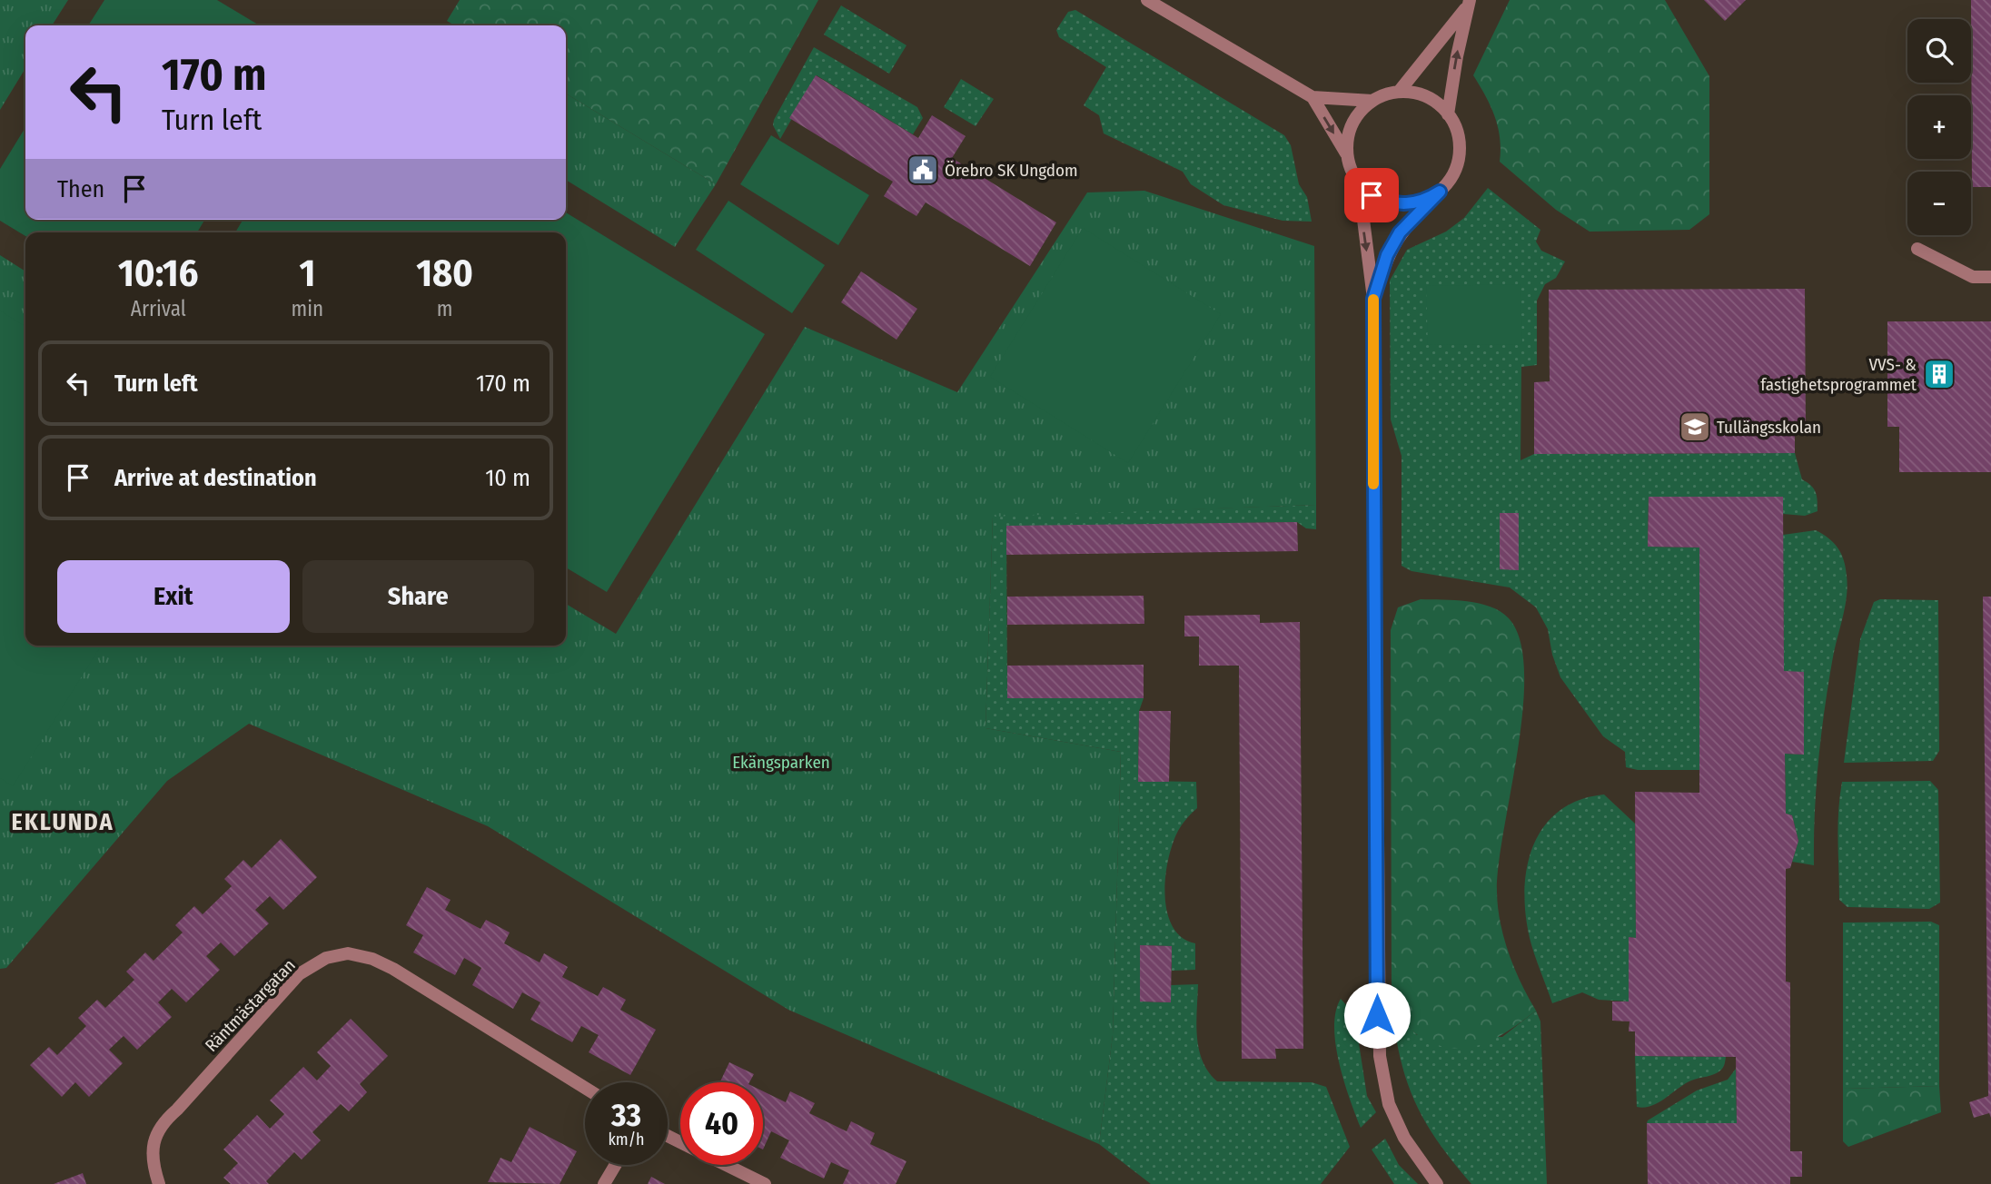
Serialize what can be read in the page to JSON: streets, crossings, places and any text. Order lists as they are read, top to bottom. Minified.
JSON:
{"streets":{"street":["Räntmästargatan"]},"districts":["EKLUNDA"],"parks":["Ekängsparken"],"places":{"public building":["Örebro SK Ungdom"],"building":["VVS- & fastighetsprogrammet"],"school or university":["Tullängsskolan"]},"page":{"map_buttons":["+","−"],"turn":["170 m","Turn left"],"then":"Then","eta":["10:16","Arrival","1","min","180","m"],"list":[{"name":"Turn left","value":"170 m"},{"name":"Arrive at destination","value":"10 m"}],"buttons":["Exit","Share"],"speed":"33 km/h","limit":"40"}}
